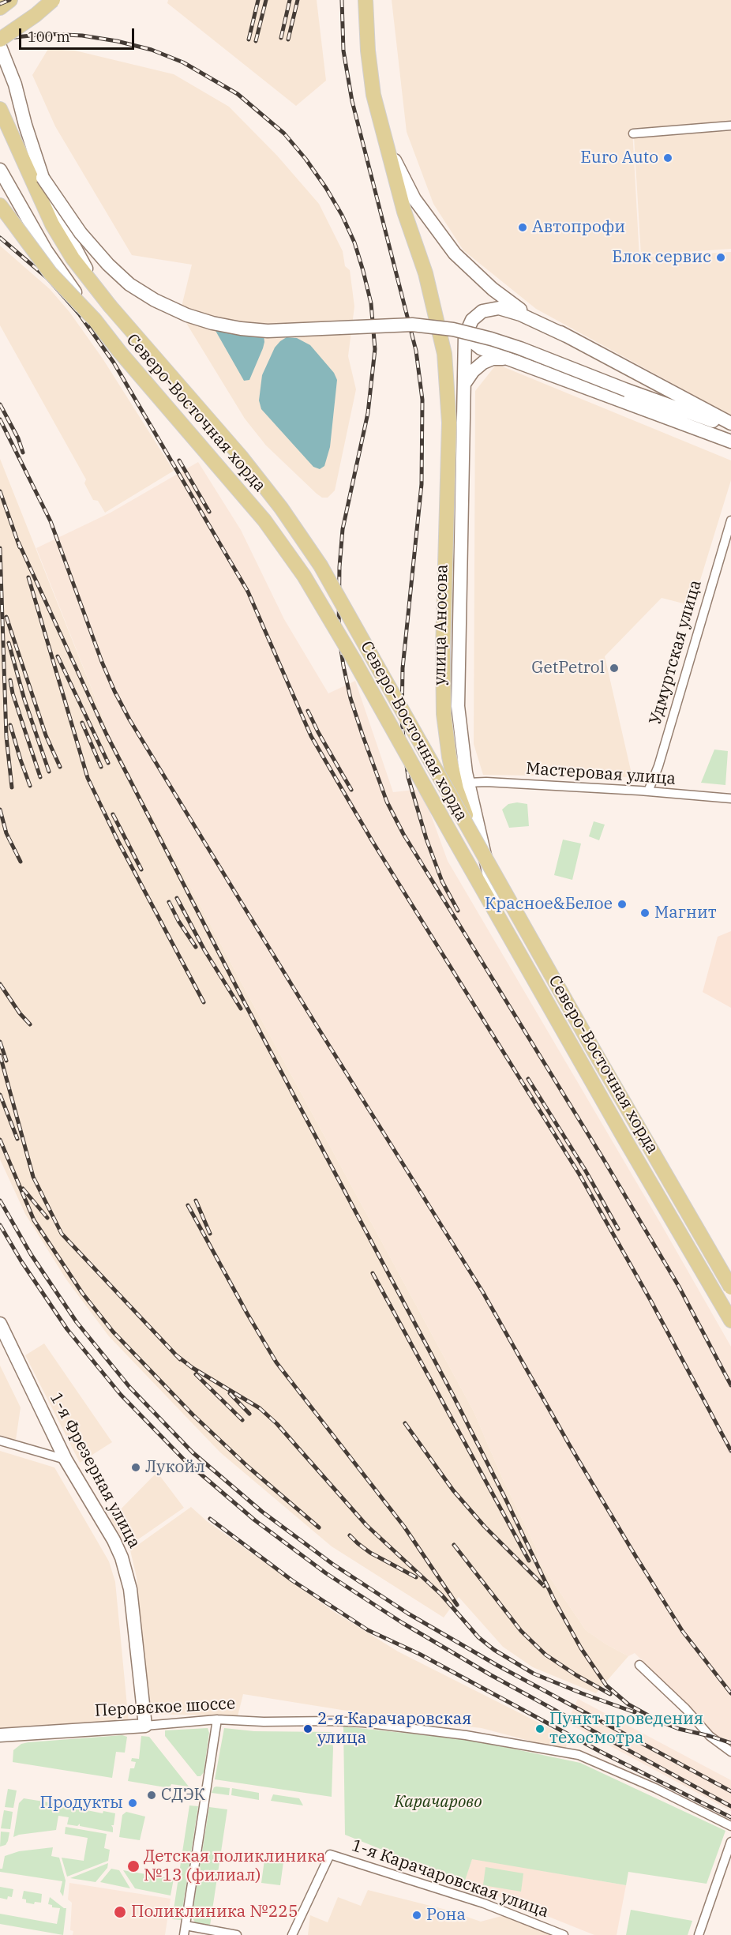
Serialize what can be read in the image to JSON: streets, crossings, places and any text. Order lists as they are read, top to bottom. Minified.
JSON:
{"streets":{"main road":["Северо-Восточная хорда"],"street":["улица Аносова","Удмуртская улица","Мастеровая улица","1-я Фрезерная улица","Перовское шоссе","1-я Карачаровская улица"]},"crossings":[["Северо-Восточная хорда","улица Аносова"],["улица Аносова","Мастеровая улица"],["Удмуртская улица","Мастеровая улица"],["1-я Фрезерная улица","Перовское шоссе"]],"parks":["Карачарово"],"places":["Euro Auto","Автопрофи","Блок сервис","GetPetrol","Красное&Белое","Магнит","Лукойл","2-я Карачаровская улица","Пункт проведения техосмотра","СДЭК","Продукты","Детская поликлиника №13 (филиал)","Поликлиника №225","Рона"],"scale_bar":"100 m"}
